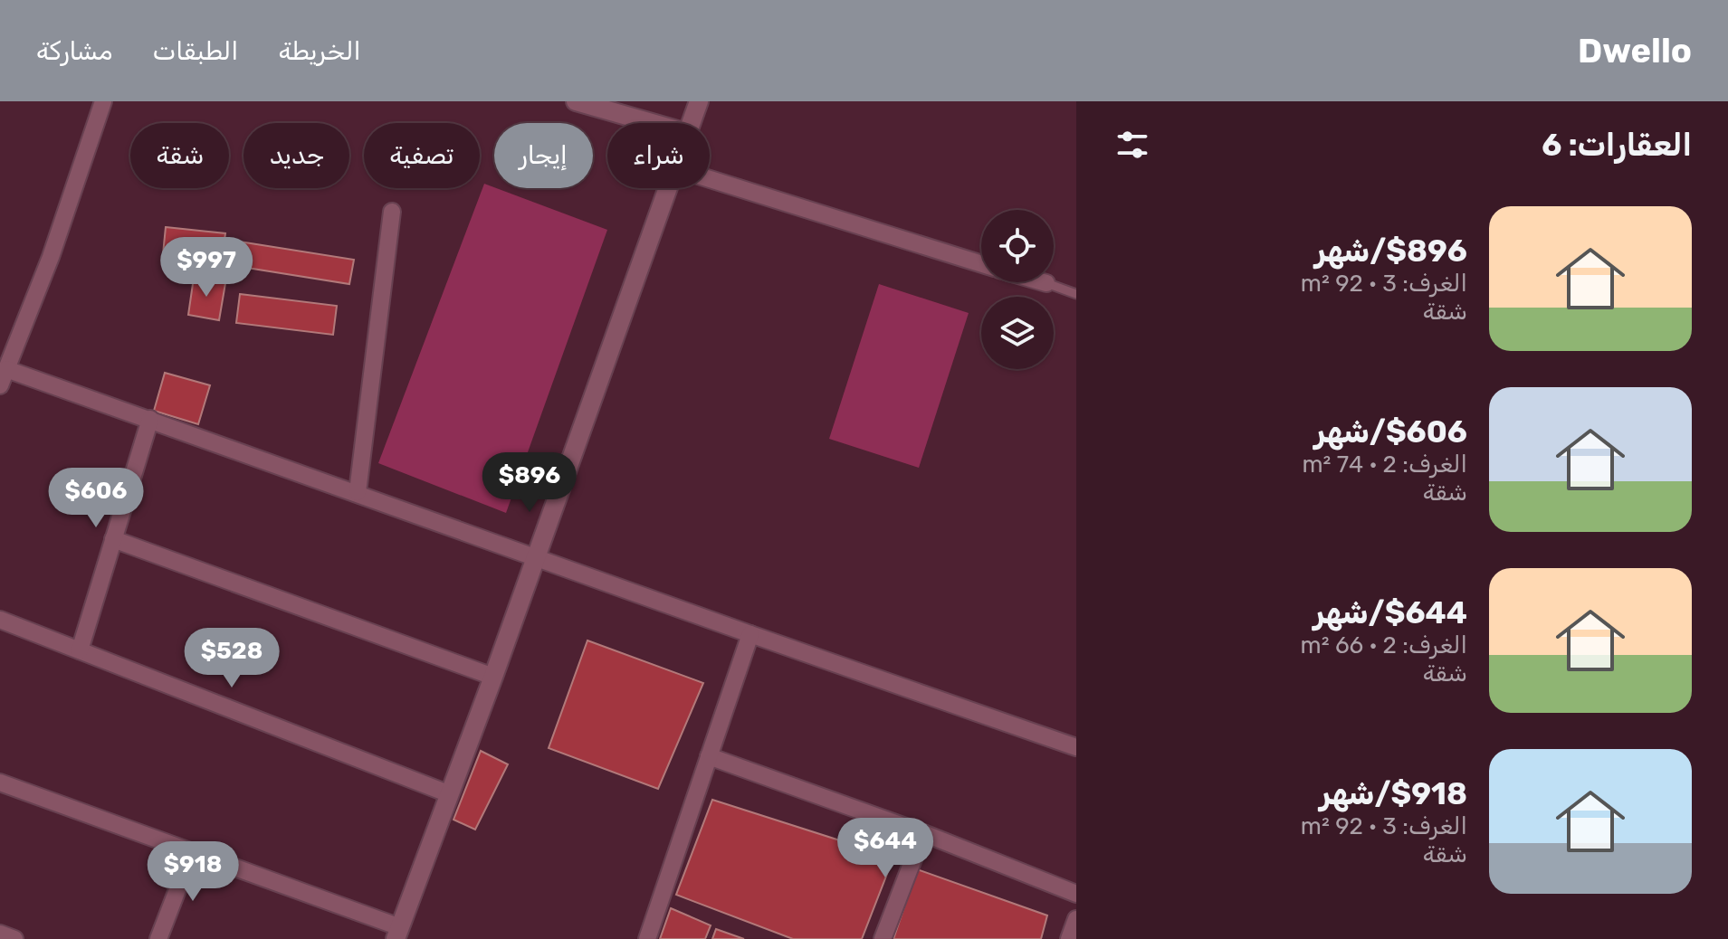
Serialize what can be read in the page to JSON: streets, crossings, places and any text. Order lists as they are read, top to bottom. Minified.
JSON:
{"page":{"header":"Dwello","nav":["الخريطة","الطبقات","مشاركة"],"heading":"العقارات: 6","chip":["شراء","إيجار","تصفية","جديد","شقة"],"list":[{"name":"$896/شهر","note":"الغرف: 3 · 92 m² · شقة"},{"name":"$606/شهر","note":"الغرف: 2 · 74 m² · شقة"},{"name":"$644/شهر","note":"الغرف: 2 · 66 m² · شقة"},{"name":"$918/شهر","note":"الغرف: 3 · 92 m² · شقة"}],"price":["$997","$896","$606","$528","$644","$918"]}}
